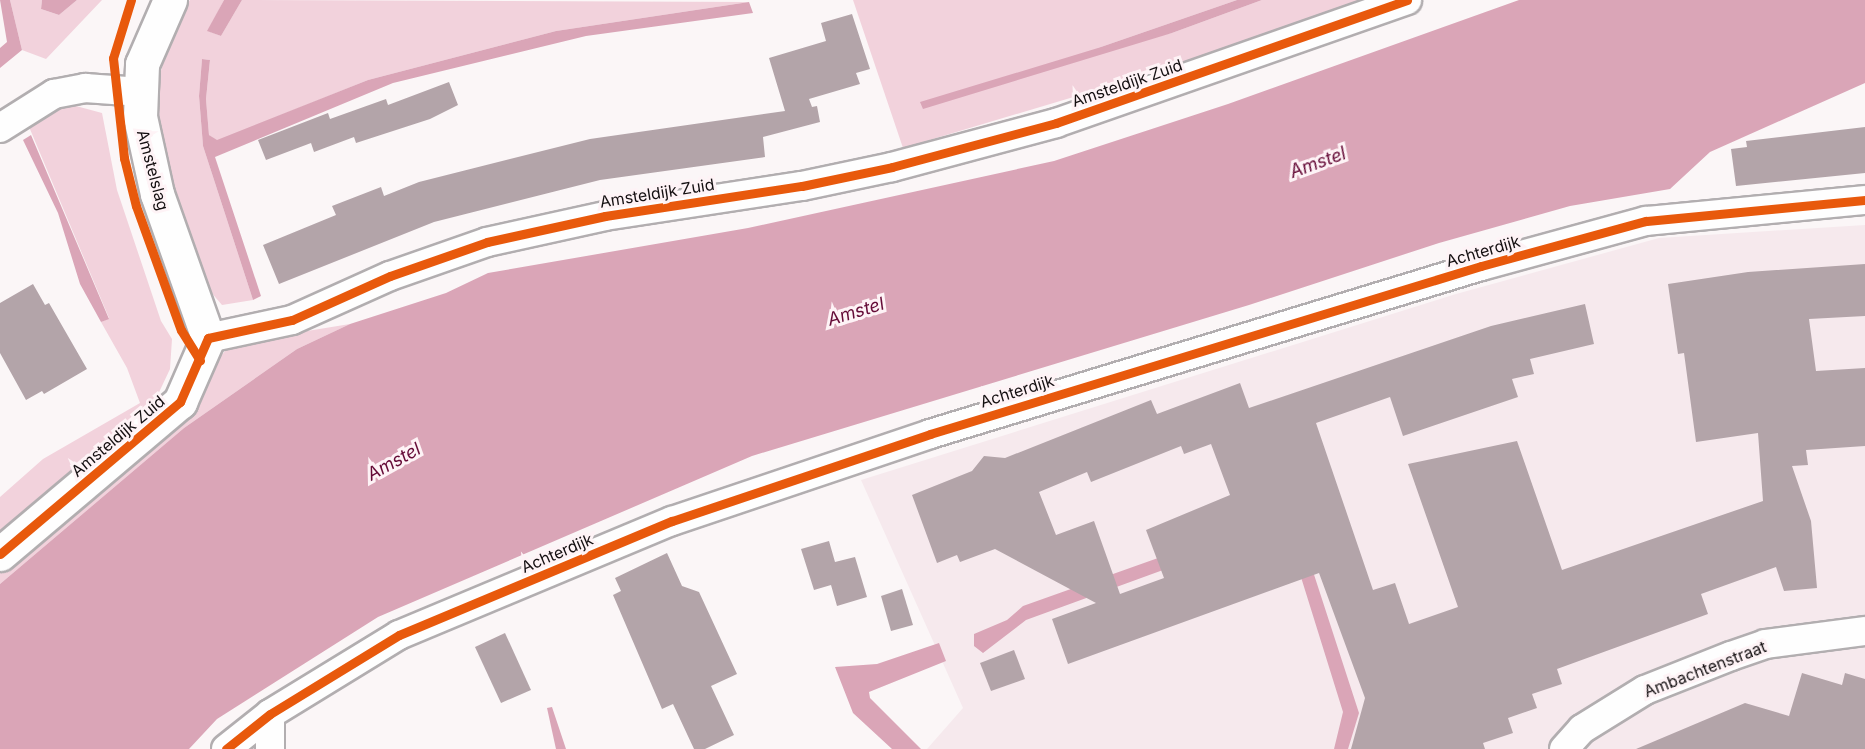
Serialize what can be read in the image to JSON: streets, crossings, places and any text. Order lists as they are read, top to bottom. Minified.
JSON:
{"streets":{"street":["Amsteldijk Zuid","Amstelslag","Achterdijk","Ambachtenstraat"]},"crossings":[["Amsteldijk Zuid","Amstelslag"]],"water":["Amstel"]}
